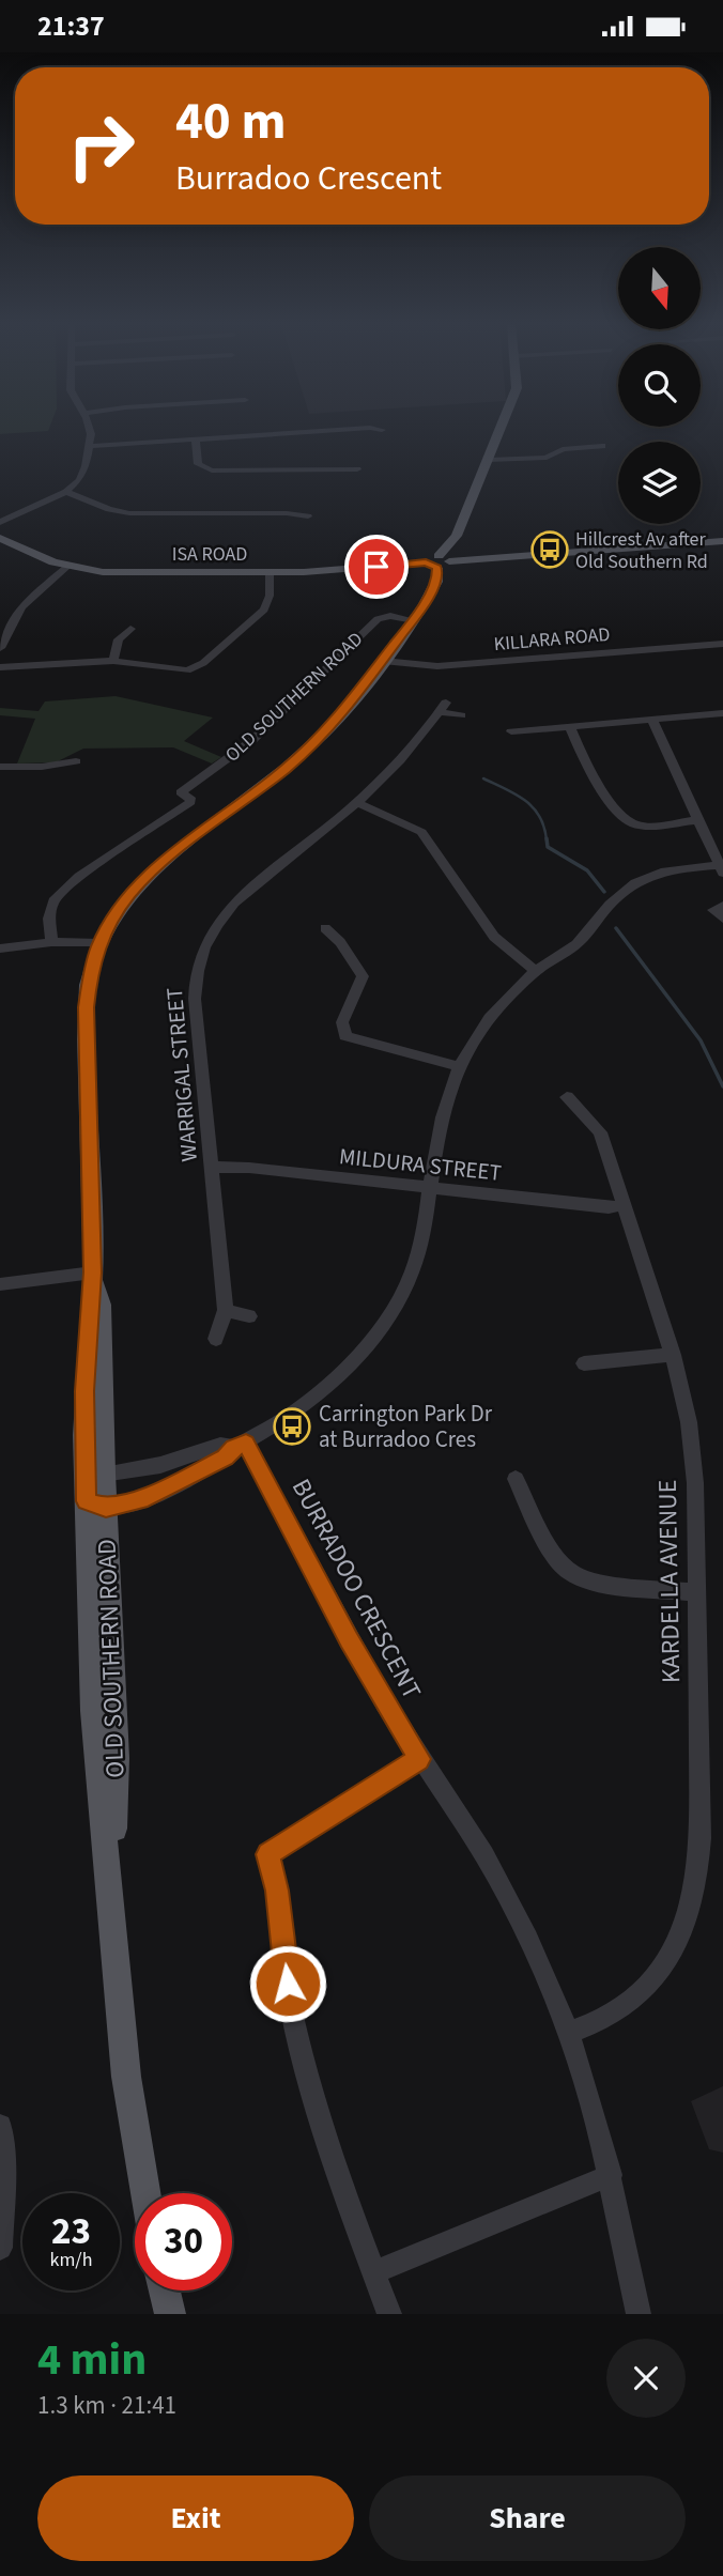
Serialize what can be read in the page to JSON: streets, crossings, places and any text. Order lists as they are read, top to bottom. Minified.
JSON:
{"streets":{"main road":["ISA ROAD","OLD SOUTHERN ROAD"],"street":["KILLARA ROAD","WARRIGAL STREET","MILDURA STREET","KARDELLA AVENUE","BURRADOO CRESCENT"]},"crossings":[["ISA ROAD","OLD SOUTHERN ROAD"],["KILLARA ROAD","OLD SOUTHERN ROAD"],["WARRIGAL STREET","MILDURA STREET"],["MILDURA STREET","KARDELLA AVENUE"],["KARDELLA AVENUE","BURRADOO CRESCENT"]],"places":{"bus stop":["Hillcrest Av after Old Southern Rd","Carrington Park Dr at Burradoo Cres"]},"north":"bottom","page":{"status":"21:37","turn":["40 m","Burradoo Crescent"],"speed":"23 km/h","limit":"30","heading":["4 min","1.3 km · 21:41"],"buttons":["Exit","Share"]}}
